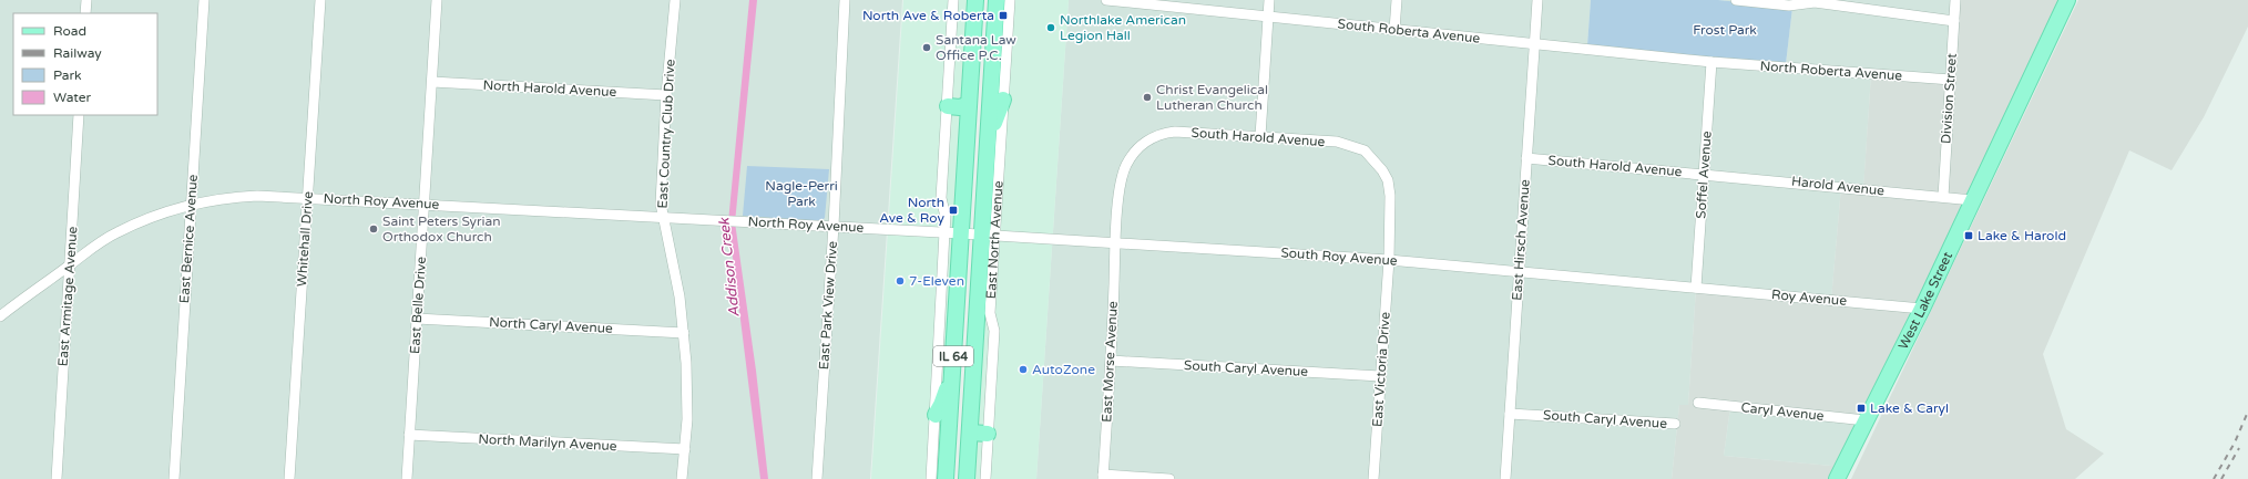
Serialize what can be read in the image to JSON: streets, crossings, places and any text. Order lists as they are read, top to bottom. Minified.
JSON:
{"streets":{"main road":["East North Avenue","West Lake Street","IL 64"],"street":["South Roberta Avenue","North Roberta Avenue","North Harold Avenue","Division Street","East Country Club Drive","South Harold Avenue","Soffel Avenue","Harold Avenue","North Roy Avenue","East Bernice Avenue","Whitehall Drive","East Hirsch Avenue","South Roy Avenue","East Armitage Avenue","Roy Avenue","East Belle Drive","East Park View Drive","North Caryl Avenue","East Morse Avenue","South Caryl Avenue","East Victoria Drive","Caryl Avenue","North Marilyn Avenue"]},"crossings":[["South Roberta Avenue","North Roberta Avenue"],["South Roberta Avenue","Soffel Avenue"],["South Roberta Avenue","East Hirsch Avenue"],["North Roberta Avenue","Division Street"],["North Roberta Avenue","Soffel Avenue"],["North Harold Avenue","East Country Club Drive"],["North Harold Avenue","East Belle Drive"],["Division Street","Harold Avenue"],["East Country Club Drive","North Roy Avenue"],["East Country Club Drive","North Caryl Avenue"],["East Country Club Drive","North Marilyn Avenue"],["South Harold Avenue","Soffel Avenue"],["South Harold Avenue","Harold Avenue"],["South Harold Avenue","East Hirsch Avenue"],["South Harold Avenue","South Roy Avenue"],["South Harold Avenue","East Morse Avenue"],["South Harold Avenue","East Victoria Drive"],["Soffel Avenue","Harold Avenue"],["Soffel Avenue","South Roy Avenue"],["Soffel Avenue","Roy Avenue"],["Harold Avenue","West Lake Street"],["North Roy Avenue","East Bernice Avenue"],["North Roy Avenue","Whitehall Drive"],["North Roy Avenue","East North Avenue"],["North Roy Avenue","South Roy Avenue"],["North Roy Avenue","East Armitage Avenue"],["North Roy Avenue","East Belle Drive"],["North Roy Avenue","East Park View Drive"],["North Roy Avenue","IL 64"],["East North Avenue","South Roy Avenue"],["East Hirsch Avenue","South Roy Avenue"],["East Hirsch Avenue","South Caryl Avenue"],["South Roy Avenue","Roy Avenue"],["South Roy Avenue","East Morse Avenue"],["South Roy Avenue","East Victoria Drive"],["Roy Avenue","West Lake Street"],["West Lake Street","Caryl Avenue"],["East Belle Drive","North Caryl Avenue"],["East Belle Drive","North Marilyn Avenue"],["East Morse Avenue","South Caryl Avenue"],["South Caryl Avenue","East Victoria Drive"]],"water":["Addison Creek"],"parks":["Frost Park","Nagle-Perri Park"],"places":{"transit":["North Ave & Roberta","North Ave & Roy","Lake & Harold","Lake & Caryl"],"other":["Northlake American Legion Hall","Santana Law Office P.C.","Christ Evangelical Lutheran Church","Saint Peters Syrian Orthodox Church","7-Eleven","AutoZone"]},"legend":["Road","Railway","Park","Water"]}
